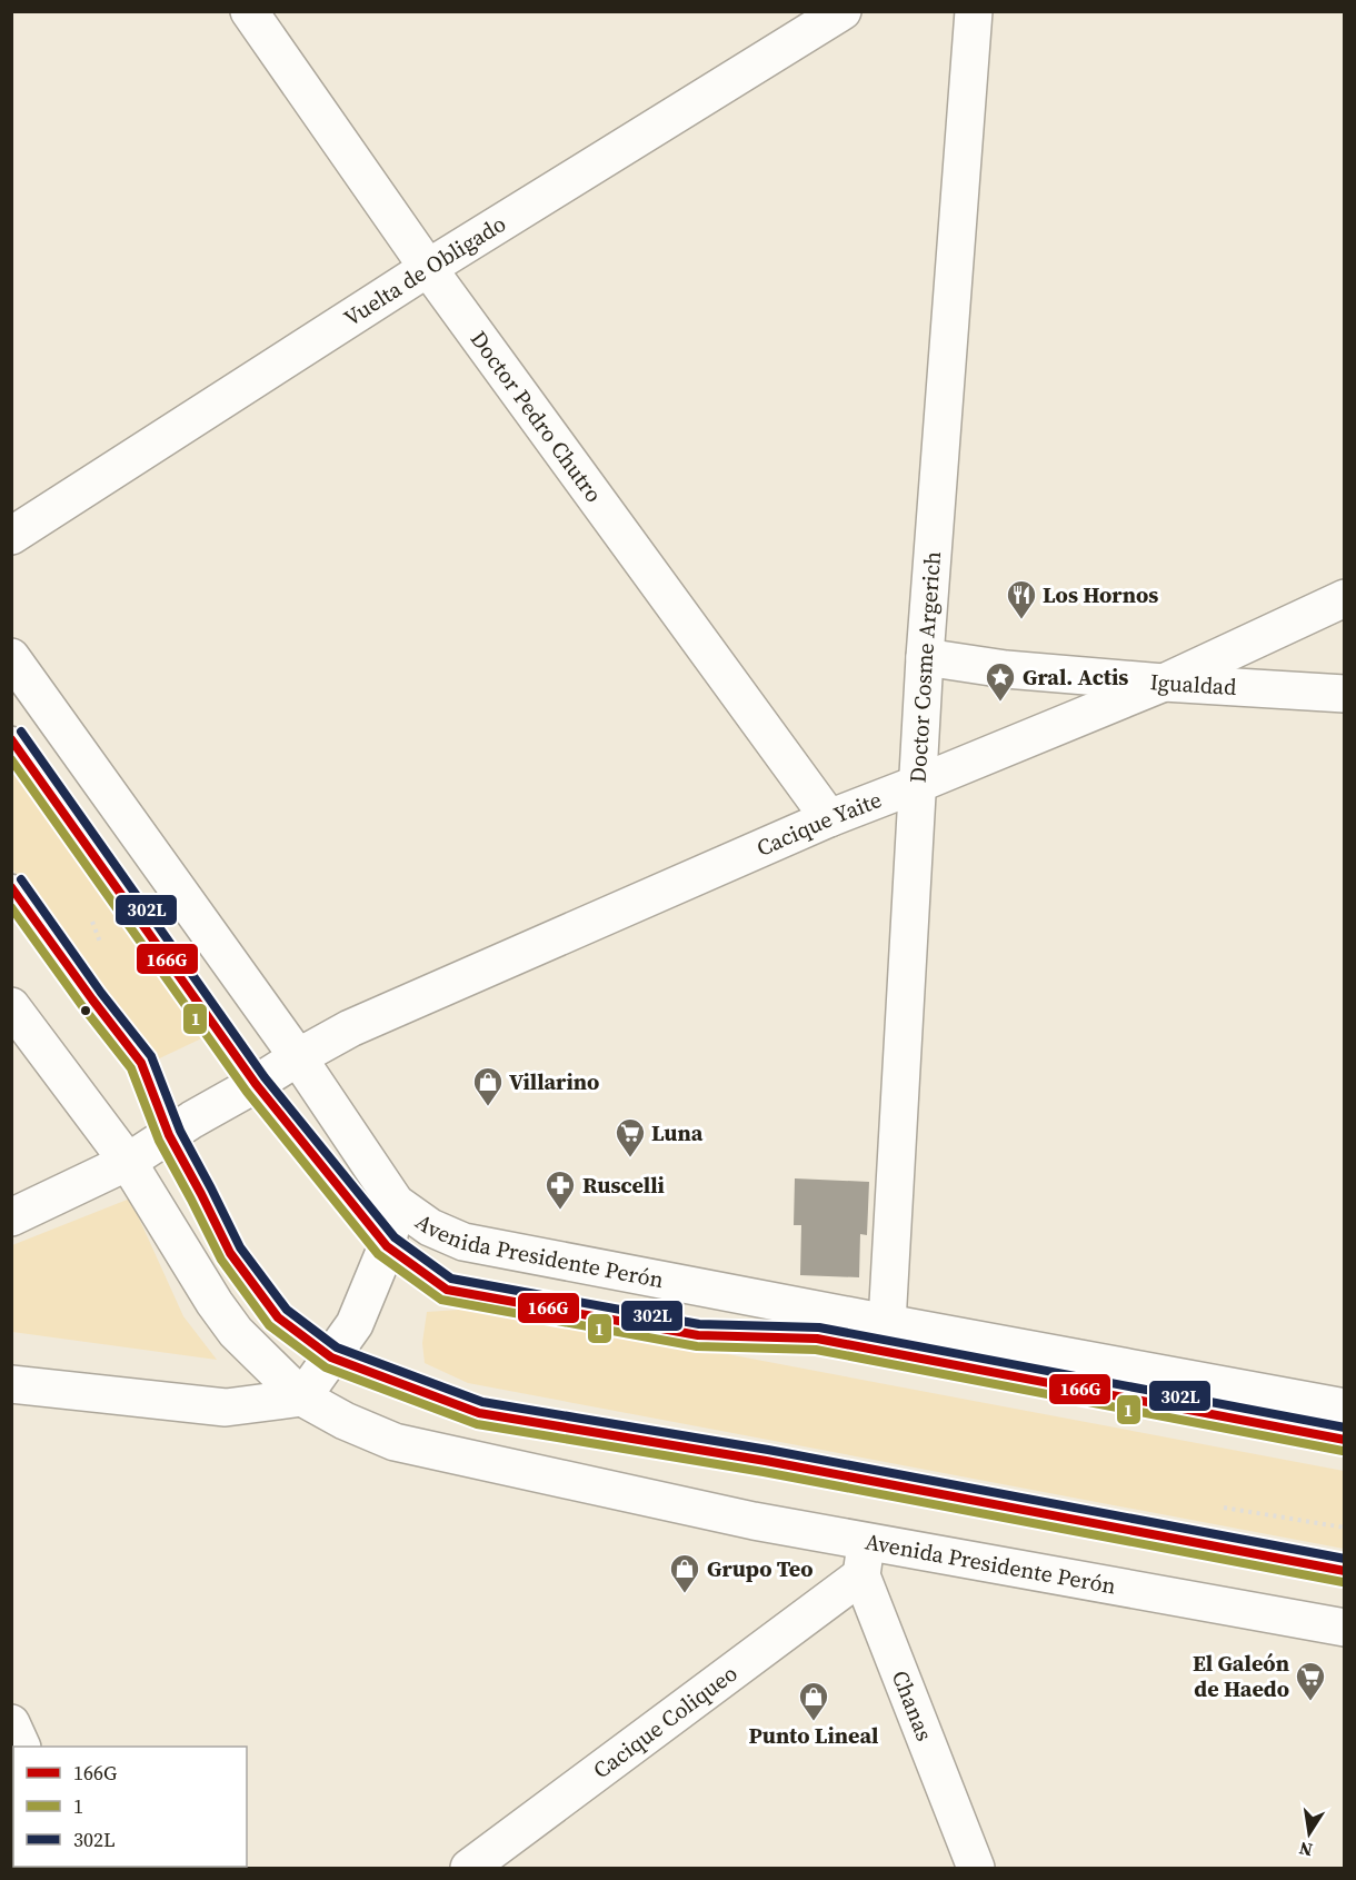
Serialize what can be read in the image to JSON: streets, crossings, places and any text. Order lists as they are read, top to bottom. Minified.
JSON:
{"streets":{"street":["Vuelta de Obligado","Doctor Pedro Chutro","Doctor Cosme Argerich","Igualdad","Cacique Yaite","Avenida Presidente Perón","Chanas","Cacique Coliqueo"]},"crossings":[["Vuelta de Obligado","Doctor Pedro Chutro"],["Doctor Pedro Chutro","Cacique Yaite"],["Doctor Cosme Argerich","Igualdad"],["Doctor Cosme Argerich","Cacique Yaite"],["Doctor Cosme Argerich","Avenida Presidente Perón"],["Igualdad","Cacique Yaite"],["Cacique Yaite","Avenida Presidente Perón"],["Avenida Presidente Perón","Chanas"],["Avenida Presidente Perón","Cacique Coliqueo"],["Chanas","Cacique Coliqueo"]],"places":{"restaurant":["Los Hornos"],"place":["Gral. Actis"],"shop":["Villarino","Grupo Teo","Punto Lineal"],"supermarket":["Luna","El Galeón de Haedo"],"pharmacy":["Ruscelli"]},"lines":["transit line 302L","transit line 166G","transit line 1"],"legend":["166G","1","302L"],"north":"bottom"}
